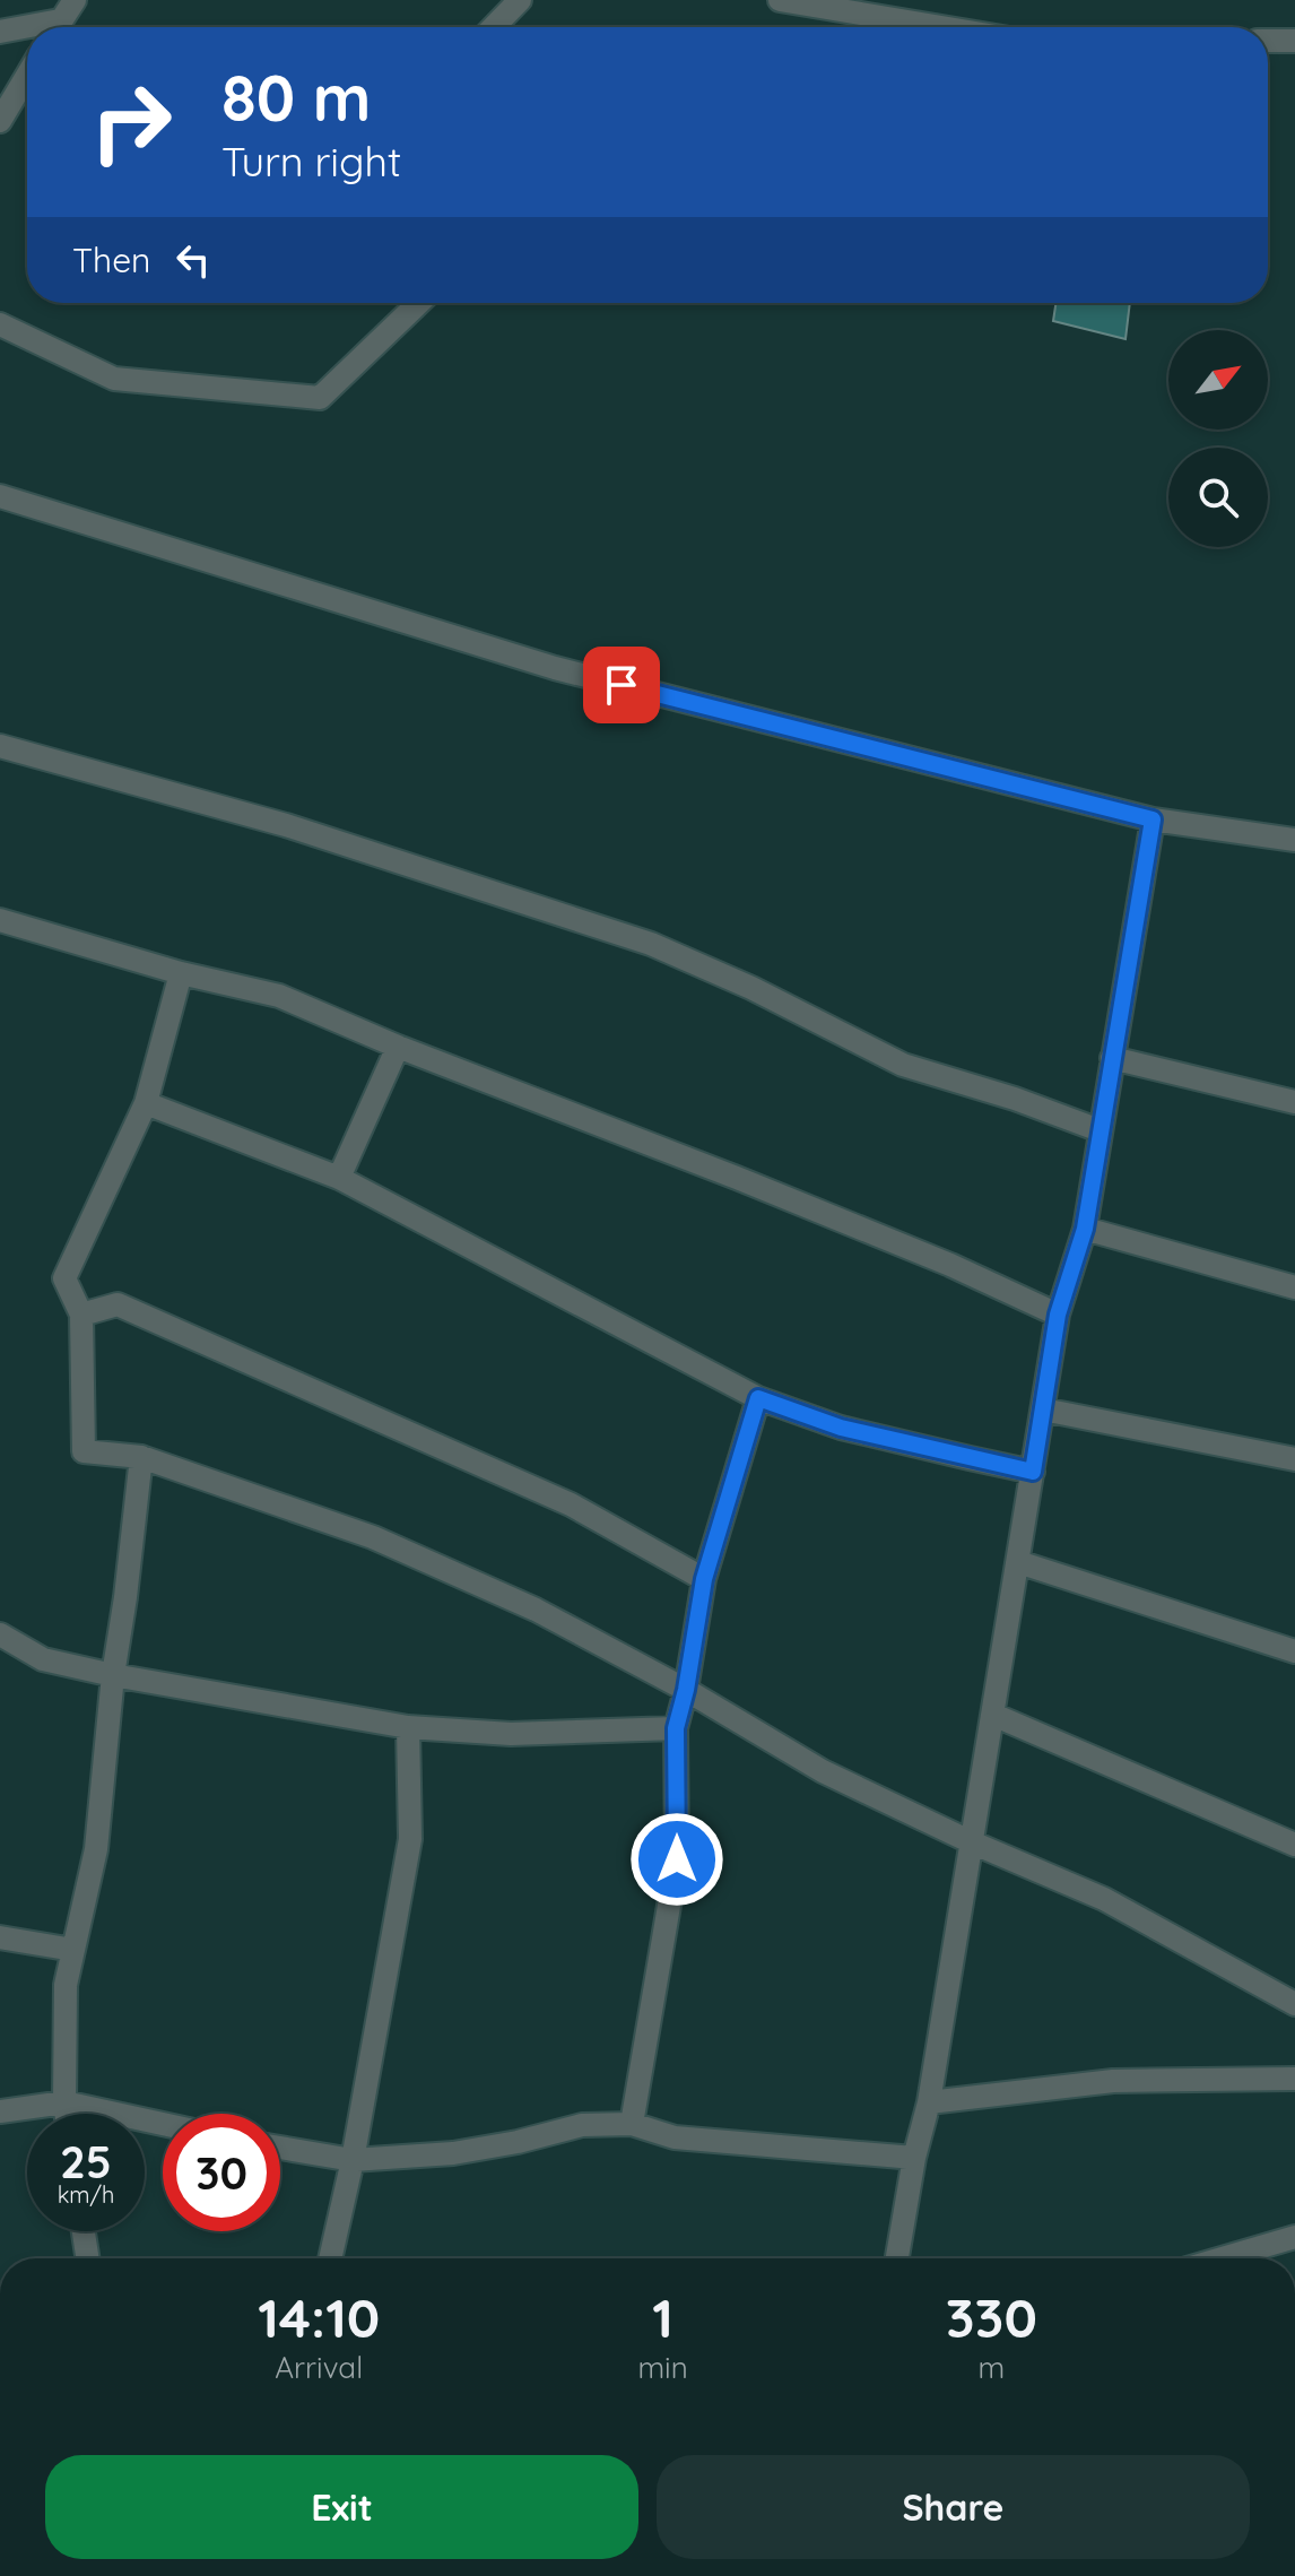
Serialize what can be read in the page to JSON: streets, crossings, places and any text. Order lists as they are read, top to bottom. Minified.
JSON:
{"north":"top right","page":{"turn":["80 m","Turn right"],"then":"Then","speed":"25 km/h","limit":"30","eta":["14:10","Arrival","1","min","330","m"],"buttons":["Exit","Share"]}}
